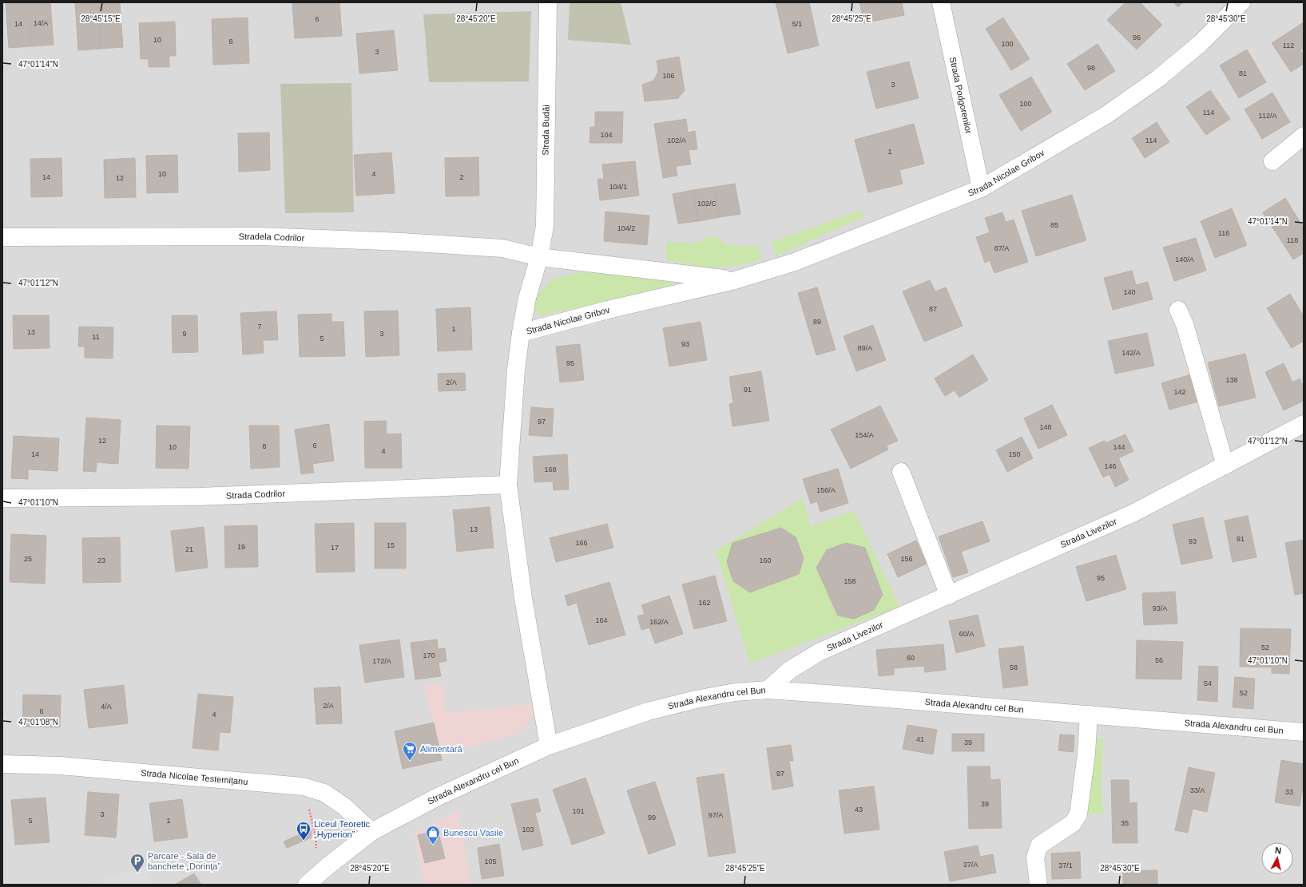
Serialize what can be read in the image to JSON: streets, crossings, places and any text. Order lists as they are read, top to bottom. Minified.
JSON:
{"streets":{"street":["Strada Podgorenilor","Strada Budăi","Strada Nicolae Gribov","Stradela Codrilor","Strada Codrilor","Strada Livezilor","Strada Alexandru cel Bun","Strada Nicolae Testemițanu"]},"crossings":[["Strada Podgorenilor","Strada Nicolae Gribov"],["Strada Budăi","Strada Nicolae Gribov"],["Strada Budăi","Stradela Codrilor"],["Strada Nicolae Gribov","Stradela Codrilor"],["Strada Livezilor","Strada Alexandru cel Bun"],["Strada Alexandru cel Bun","Strada Nicolae Testemițanu"]],"places":{"supermarket":["Alimentară"],"bus stop":["Liceul Teoretic „Hyperion”"],"shop":["Bunescu Vasile"],"parking":["Parcare - Sala de banchete „Dorința”"]},"house_numbers":["6","14/A","14","5/1","96","10","8","100","112","3","98","81","106","3","100","114","112/A","104","102/A","114","1","10","4","14","2","12","104/1","102/C","85","104/2","116","118","87/A","140/A","140","87","89","7","1","13","9","3","11","5","93","89/A","142/A","95","138","2/A","91","142","97","148","154/A","12","6","8","10","144","4","14","150","146","168","156/A","13","91","93","166","15","19","17","21","25","156","23","160","95","158","162","93/A","164","162/A","60/A","52","170","60","56","172/A","58","54","52","2/A","4/A","6","4","41","39","97","33/A","33","39","43","101","3","97/A","99","5","1","35","103","105","37/A","37/1"],"north":"top","coordinates":["28°45'15\"E","28°45'20\"E","28°45'25\"E","28°45'30\"E","47°01'14\"N","47°01'12\"N","47°01'10\"N","47°01'08\"N"]}
